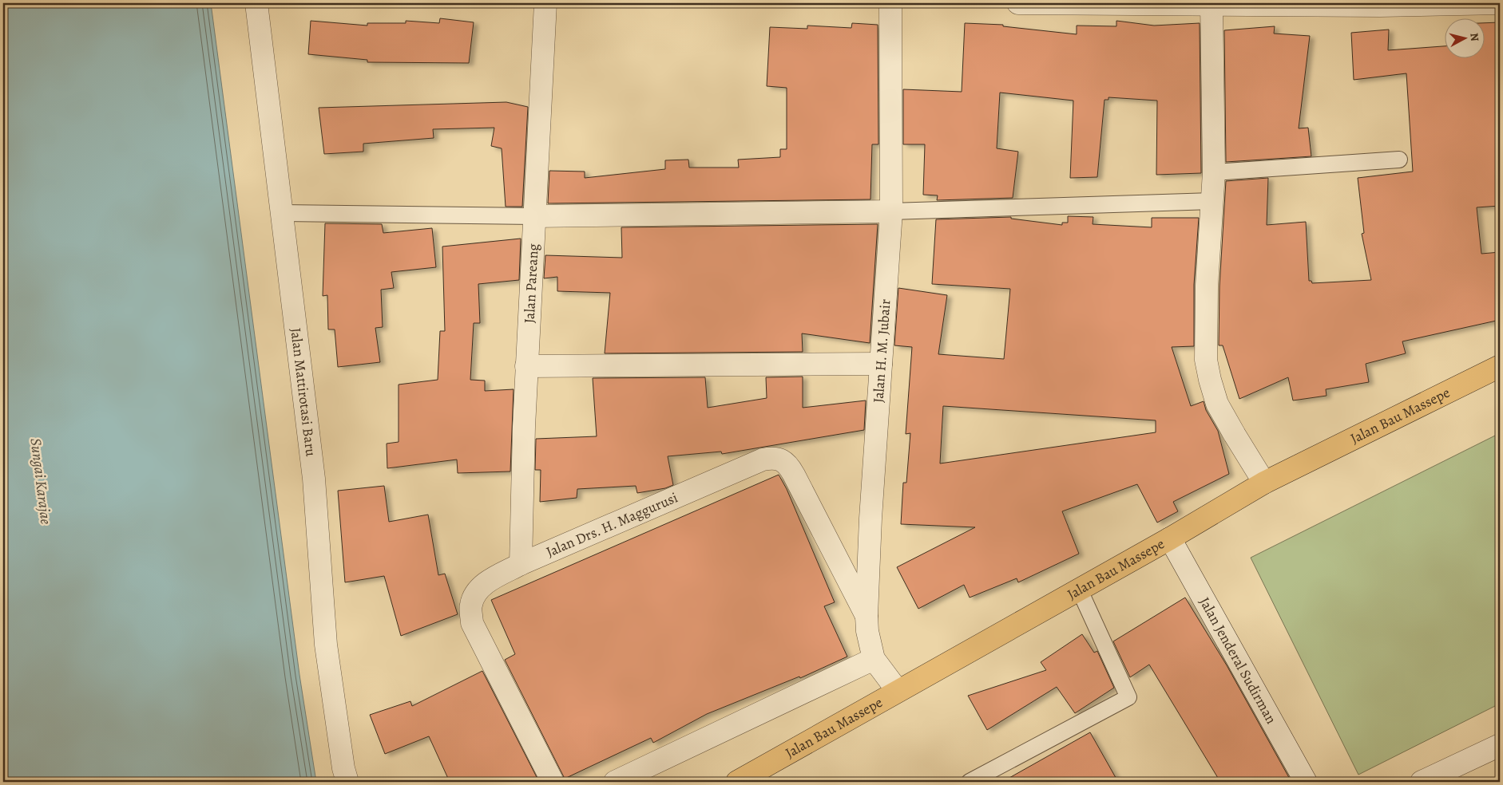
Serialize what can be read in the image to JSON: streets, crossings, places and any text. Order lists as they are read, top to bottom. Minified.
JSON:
{"streets":{"highway":["Jalan Bau Massepe"],"street":["Jalan Pareang","Jalan H. M. Jubair","Jalan Mattirotasi Baru","Jalan Drs. H. Maggurusi","Jalan Jenderal Sudirman"]},"crossings":[["Jalan Pareang","Jalan Drs. H. Maggurusi"],["Jalan H. M. Jubair","Jalan Bau Massepe"],["Jalan H. M. Jubair","Jalan Drs. H. Maggurusi"],["Jalan Bau Massepe","Jalan Jenderal Sudirman"]],"water":["Sungai Karajae"],"north":"right"}
